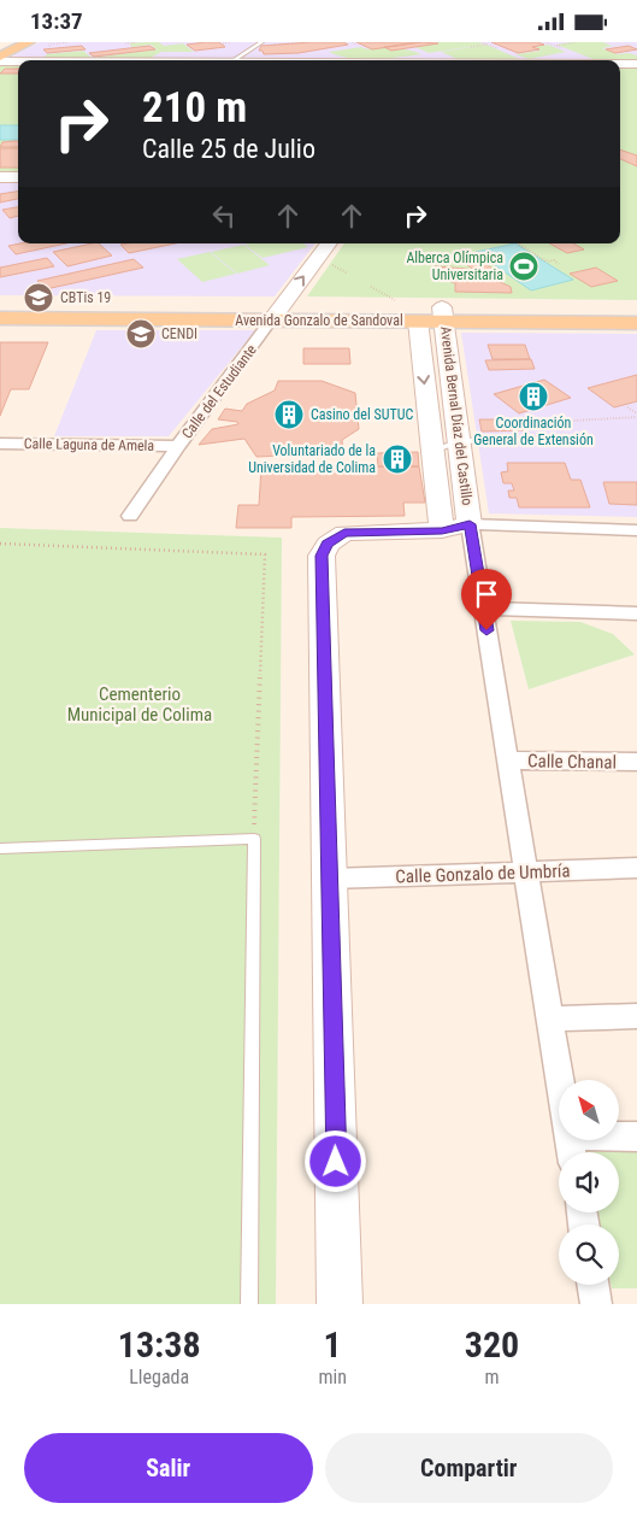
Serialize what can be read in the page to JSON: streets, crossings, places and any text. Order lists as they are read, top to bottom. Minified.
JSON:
{"streets":{"main road":["Avenida Gonzalo de Sandoval"],"street":["Calle del Estudiante","Avenida Bernal Díaz del Castillo","Calle Laguna de Amela","Calle Chanal","Calle Gonzalo de Umbría"]},"crossings":[["Avenida Gonzalo de Sandoval","Calle del Estudiante"],["Avenida Gonzalo de Sandoval","Avenida Bernal Díaz del Castillo"],["Calle del Estudiante","Calle Laguna de Amela"]],"parks":["Cementerio Municipal de Colima"],"places":{"sports":["Alberca Olímpica Universitaria"],"school or university":["CBTis 19","CENDI"],"building":["Coordinación General de Extensión","Casino del SUTUC","Voluntariado de la Universidad de Colima"]},"north":"top left","page":{"status":"13:37","turn":["210 m","Calle 25 de Julio"],"eta":["13:38","Llegada","1","min","320","m"],"buttons":["Salir","Compartir"]}}
